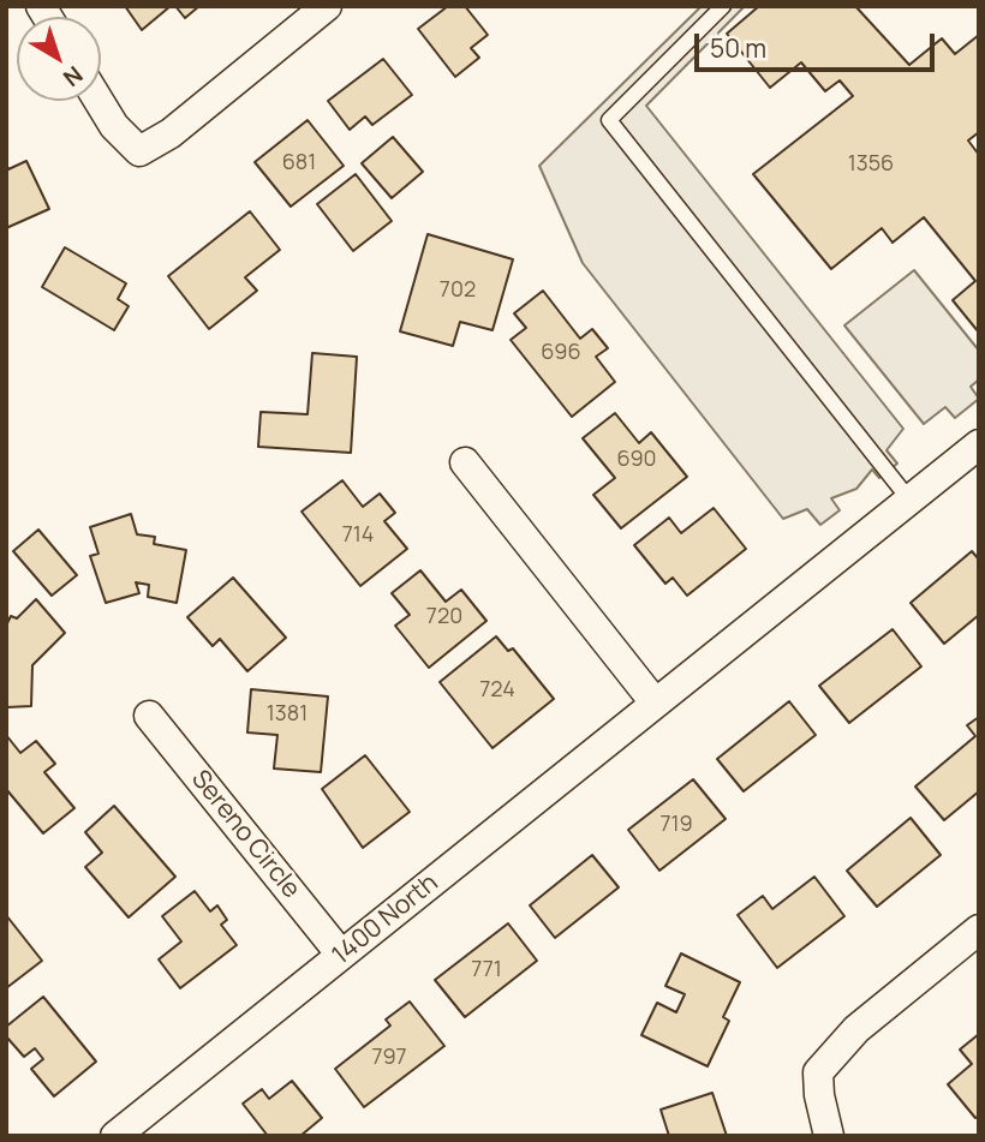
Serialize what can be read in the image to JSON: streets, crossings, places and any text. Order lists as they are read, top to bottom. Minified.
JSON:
{"streets":{"street":["Sereno Circle","1400 North"]},"crossings":[["Sereno Circle","1400 North"]],"house_numbers":["681","1356","702","696","690","714","720","724","1381","719","771","797"],"scale_bar":"50 m","north":"bottom right"}
